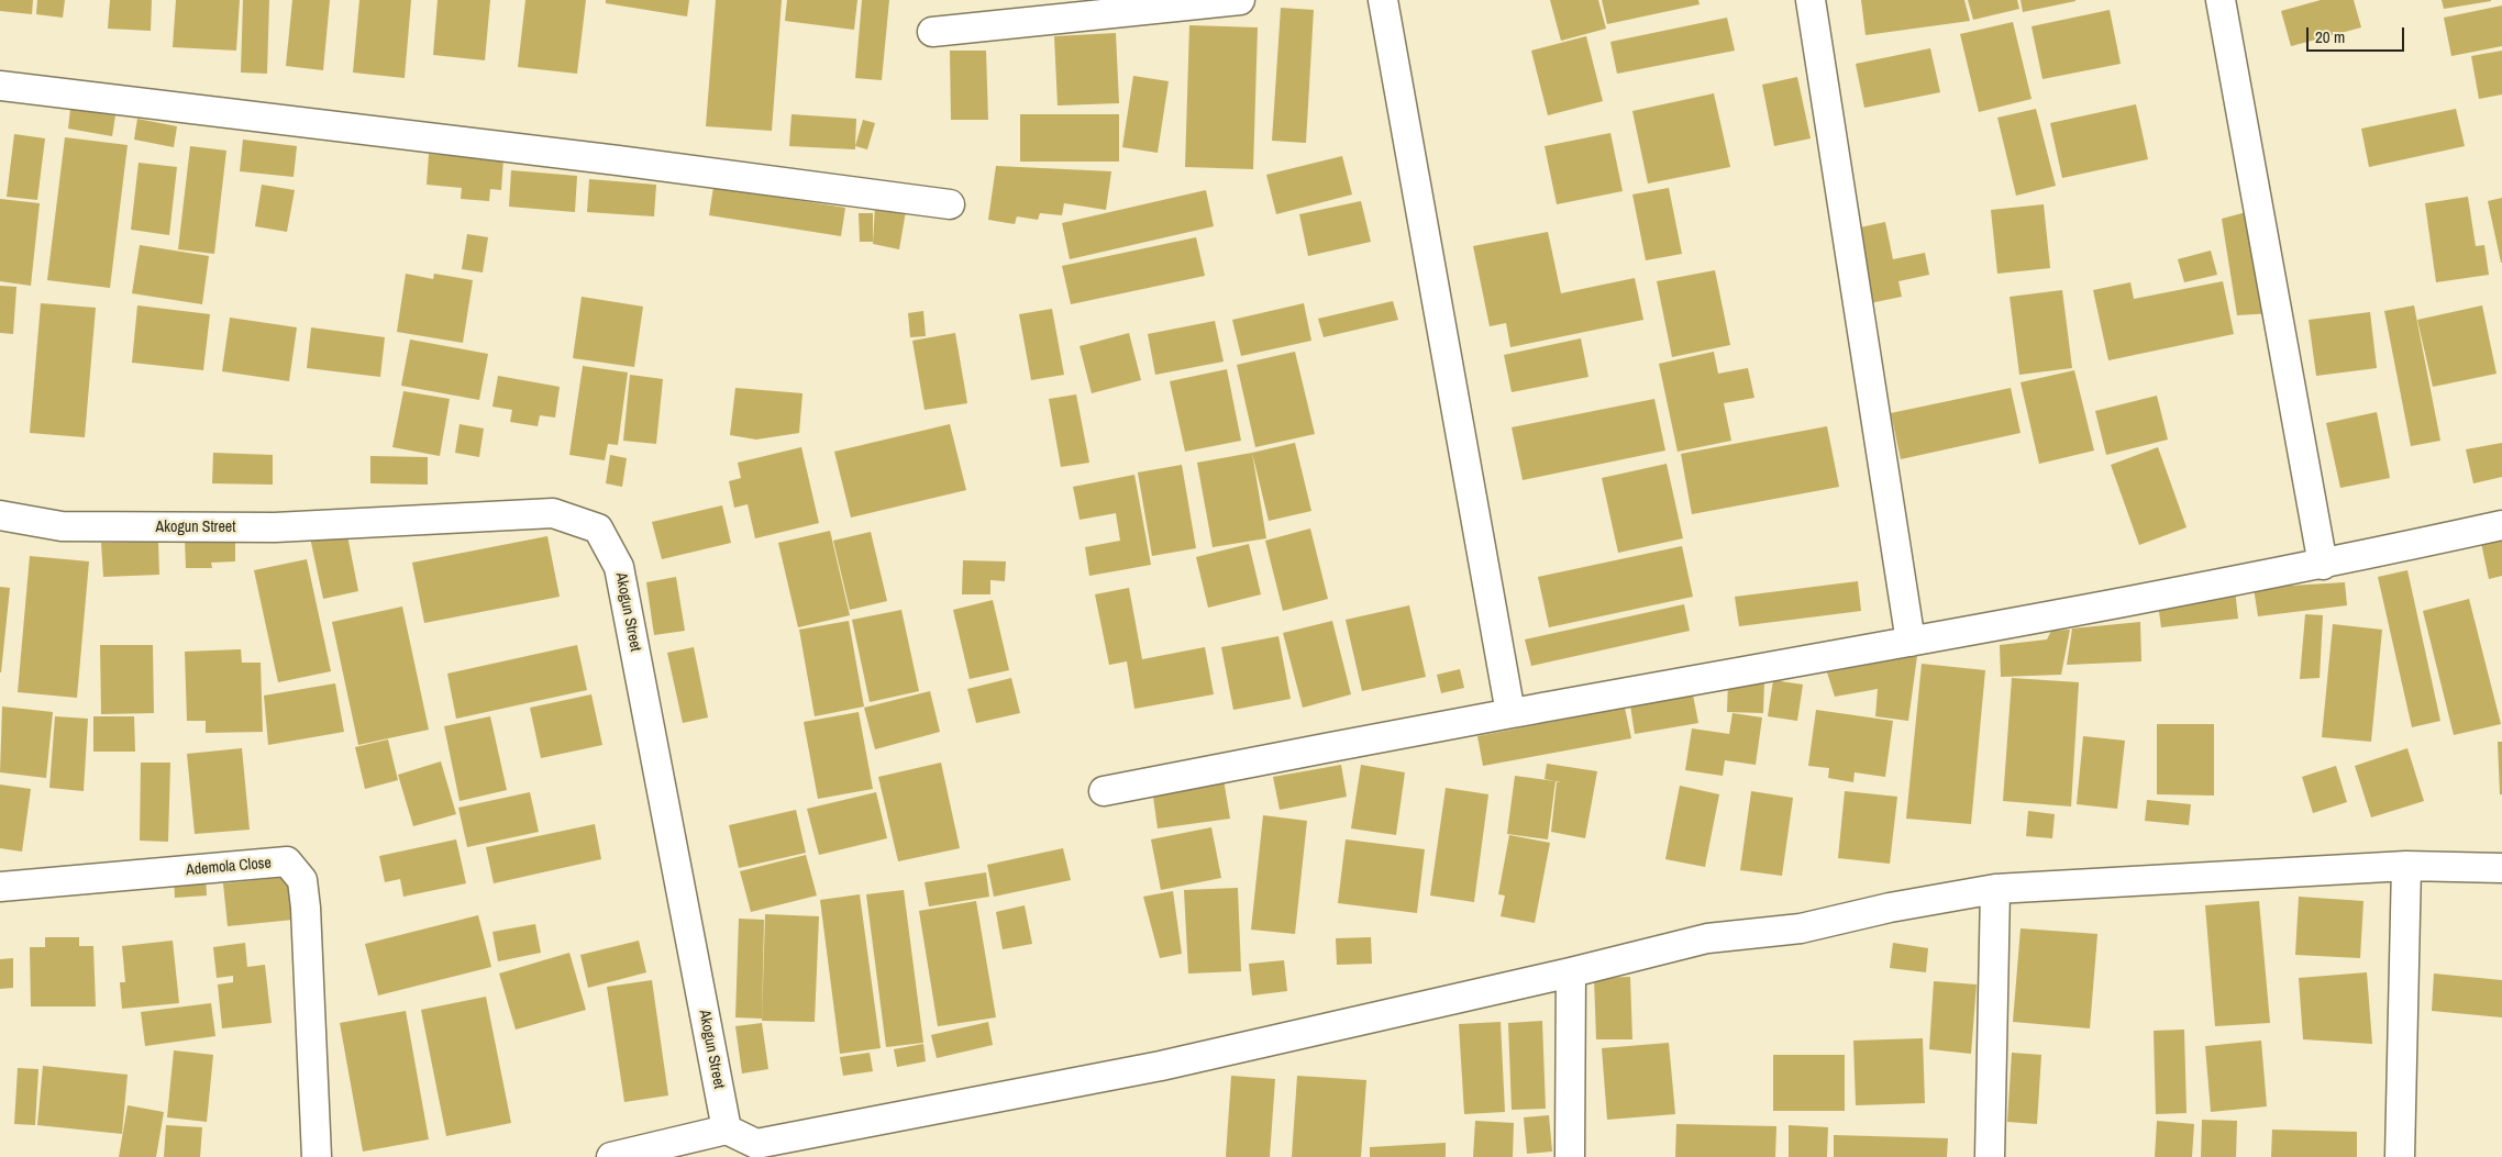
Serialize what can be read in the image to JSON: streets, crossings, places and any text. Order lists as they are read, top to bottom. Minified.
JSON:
{"streets":{"street":["Akogun Street","Ademola Close"]},"scale_bar":"20 m"}
